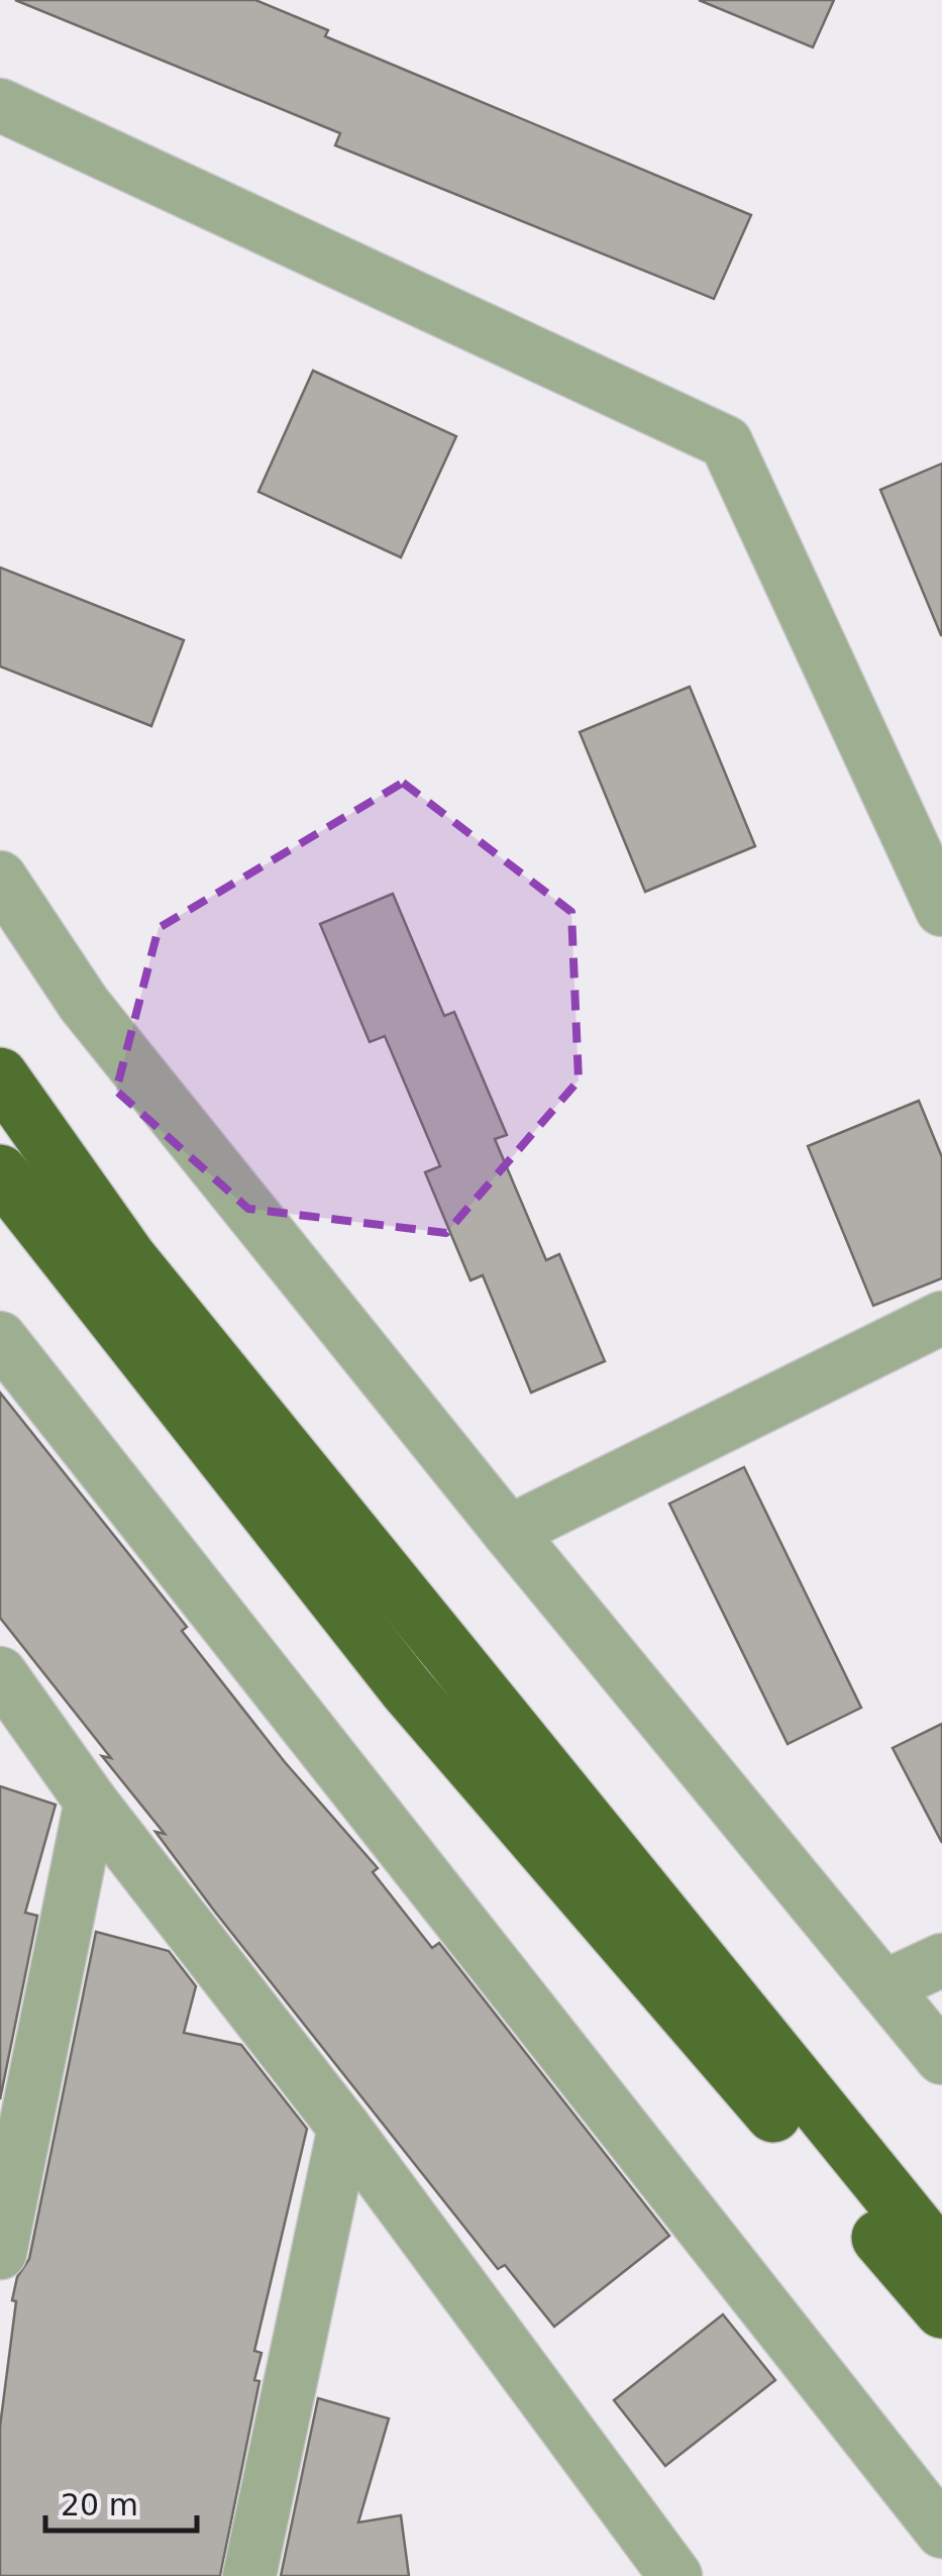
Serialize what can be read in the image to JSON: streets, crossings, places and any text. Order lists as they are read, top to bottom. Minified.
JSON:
{"scale_bar":"20 m"}
